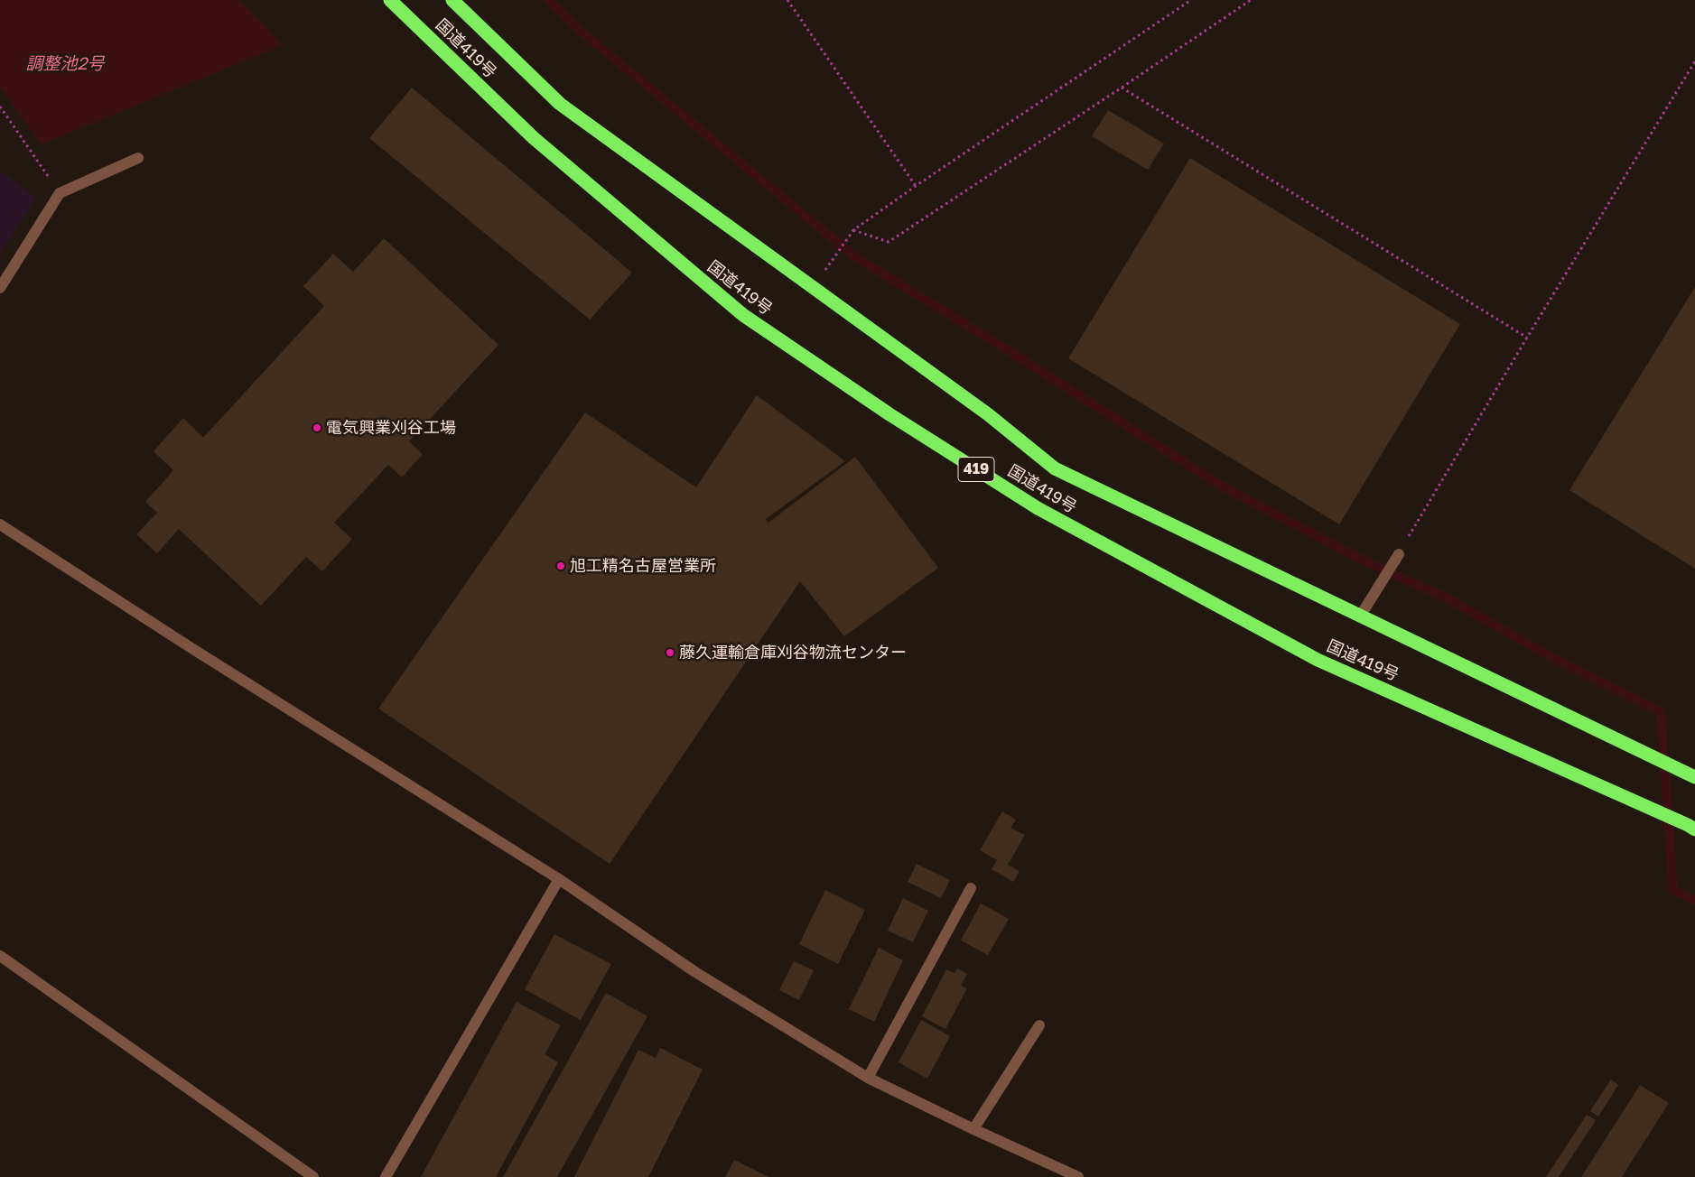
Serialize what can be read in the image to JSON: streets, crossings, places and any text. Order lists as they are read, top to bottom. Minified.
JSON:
{"streets":{"highway":["国道419号","419"]},"water":["調整池2号"],"places":["電気興業刈谷工場","旭工精名古屋営業所","藤久運輸倉庫刈谷物流センター"]}
